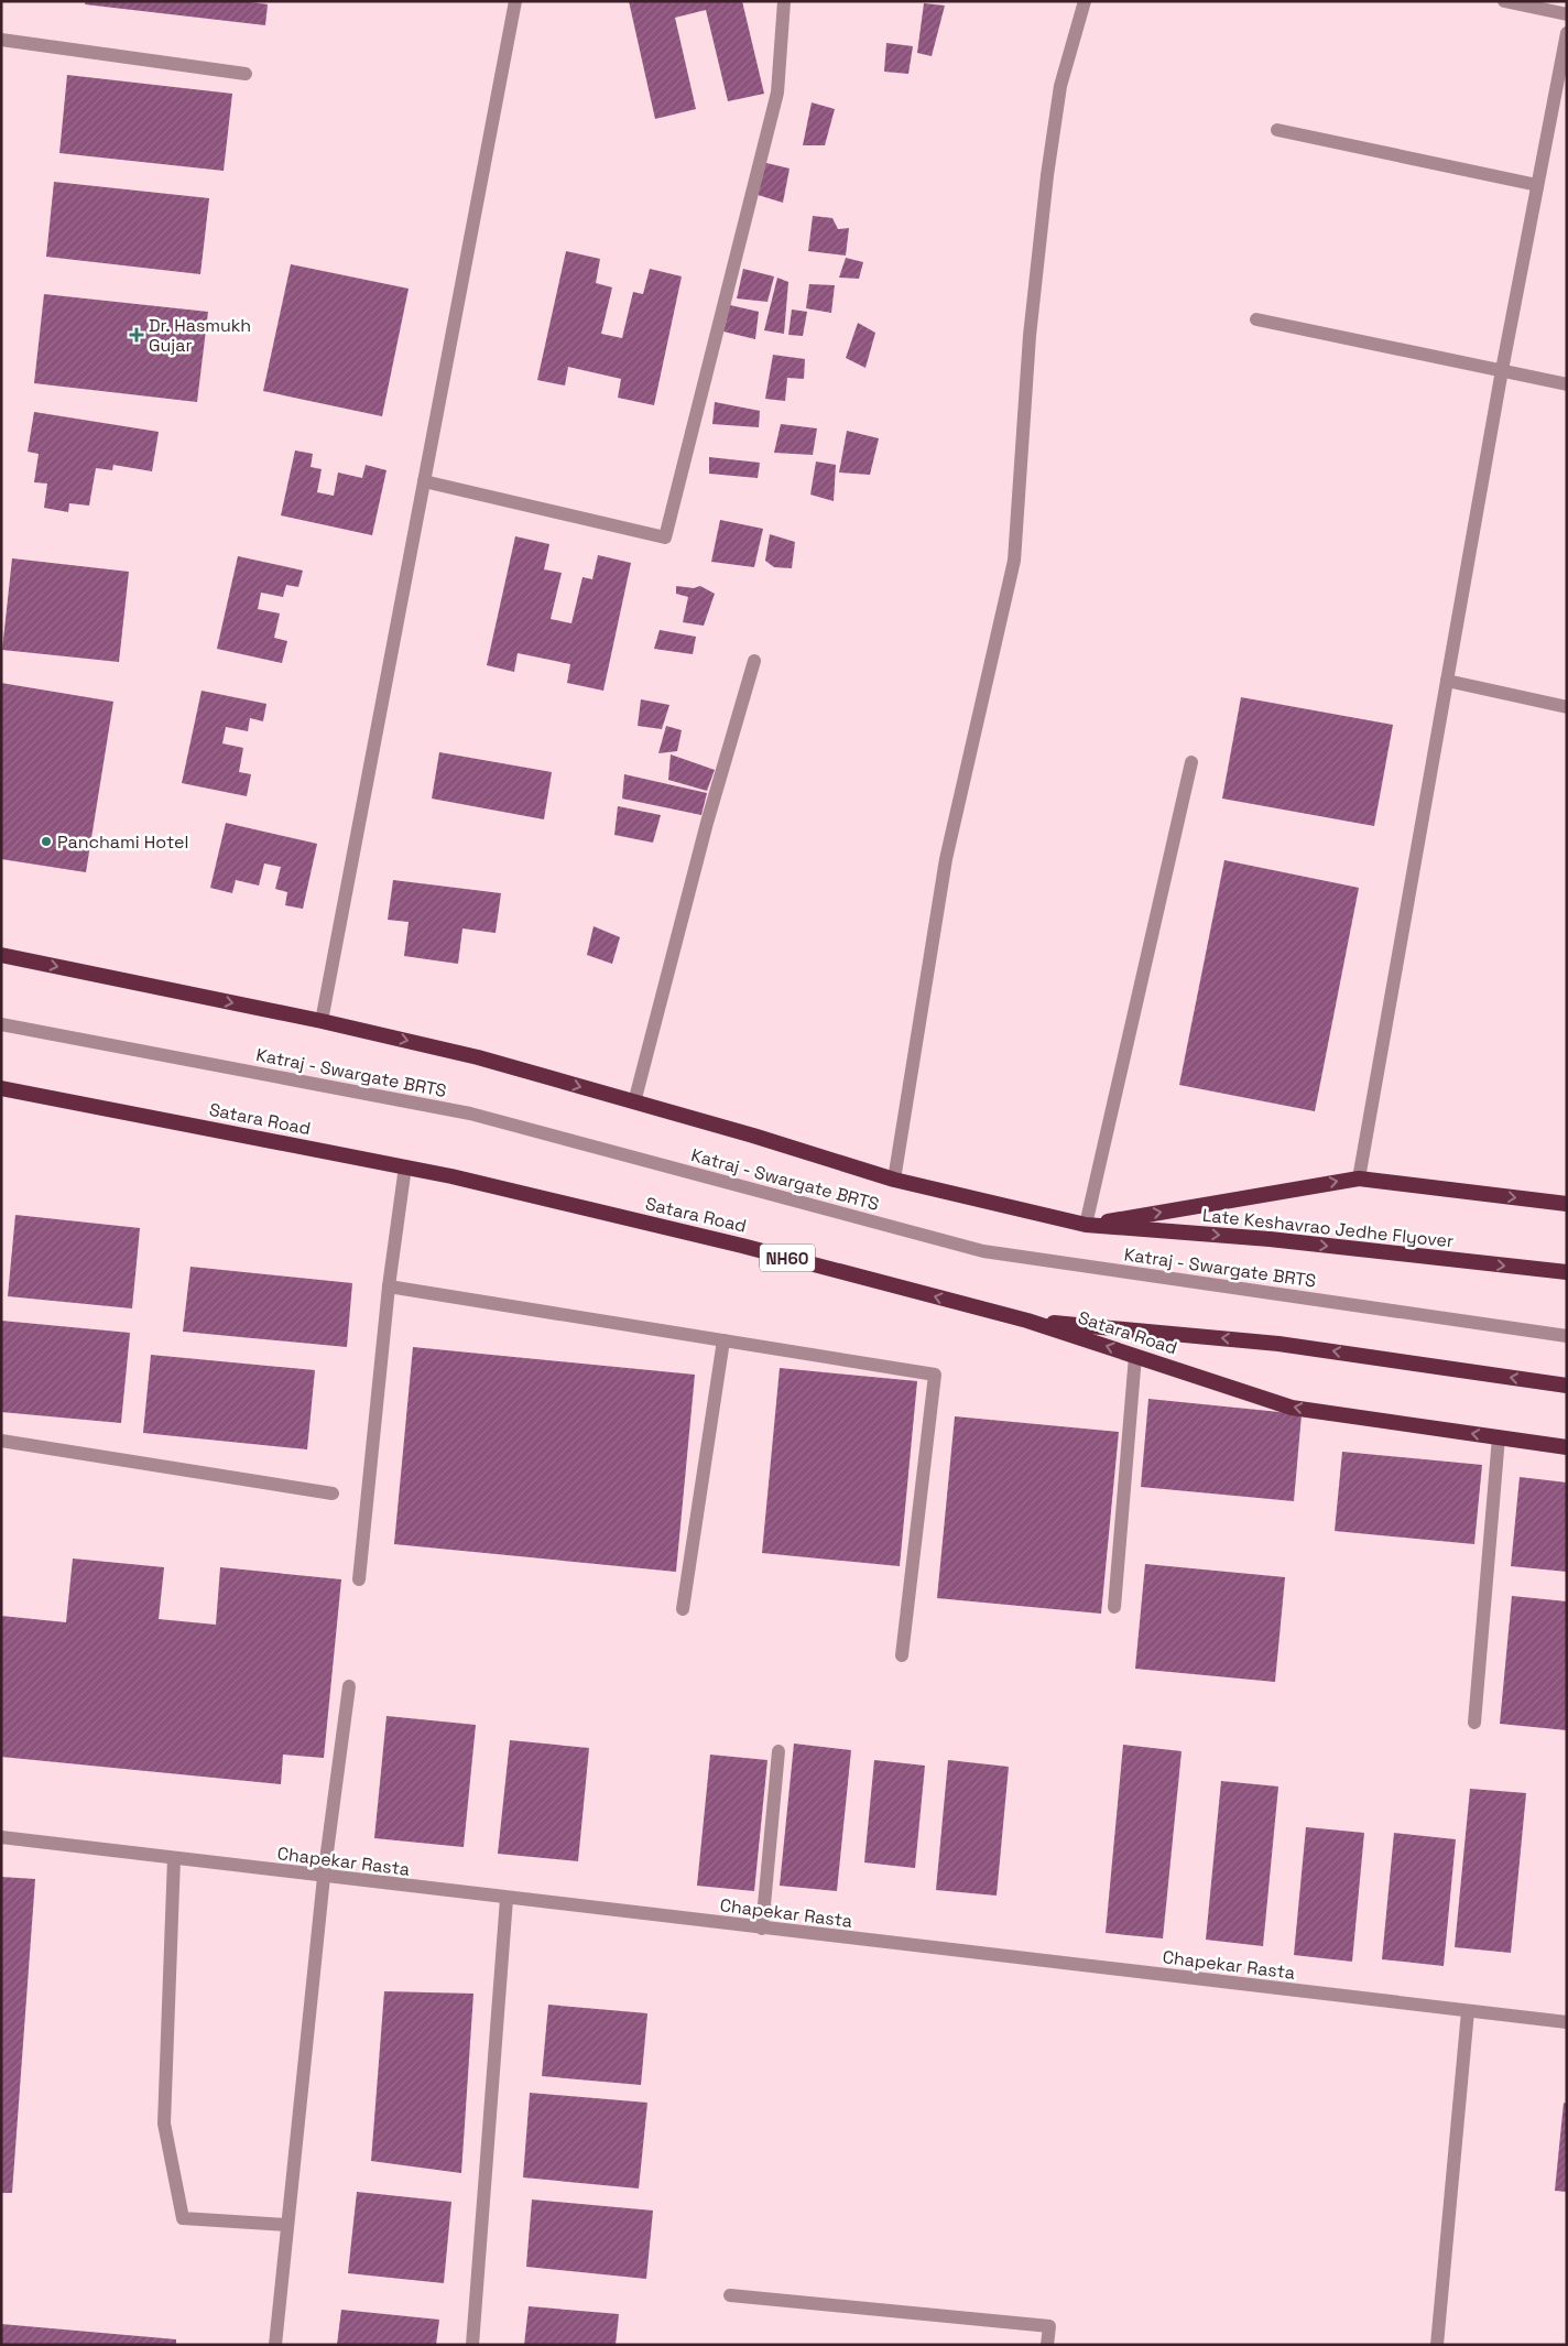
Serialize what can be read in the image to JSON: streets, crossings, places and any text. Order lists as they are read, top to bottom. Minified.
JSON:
{"streets":{"highway":["Satara Road","Late Keshavrao Jedhe Flyover","NH60"],"street":["Katraj - Swargate BRTS","Chapekar Rasta"]},"places":{"health":["Dr. Hasmukh Gujar"],"other":["Panchami Hotel"]}}
